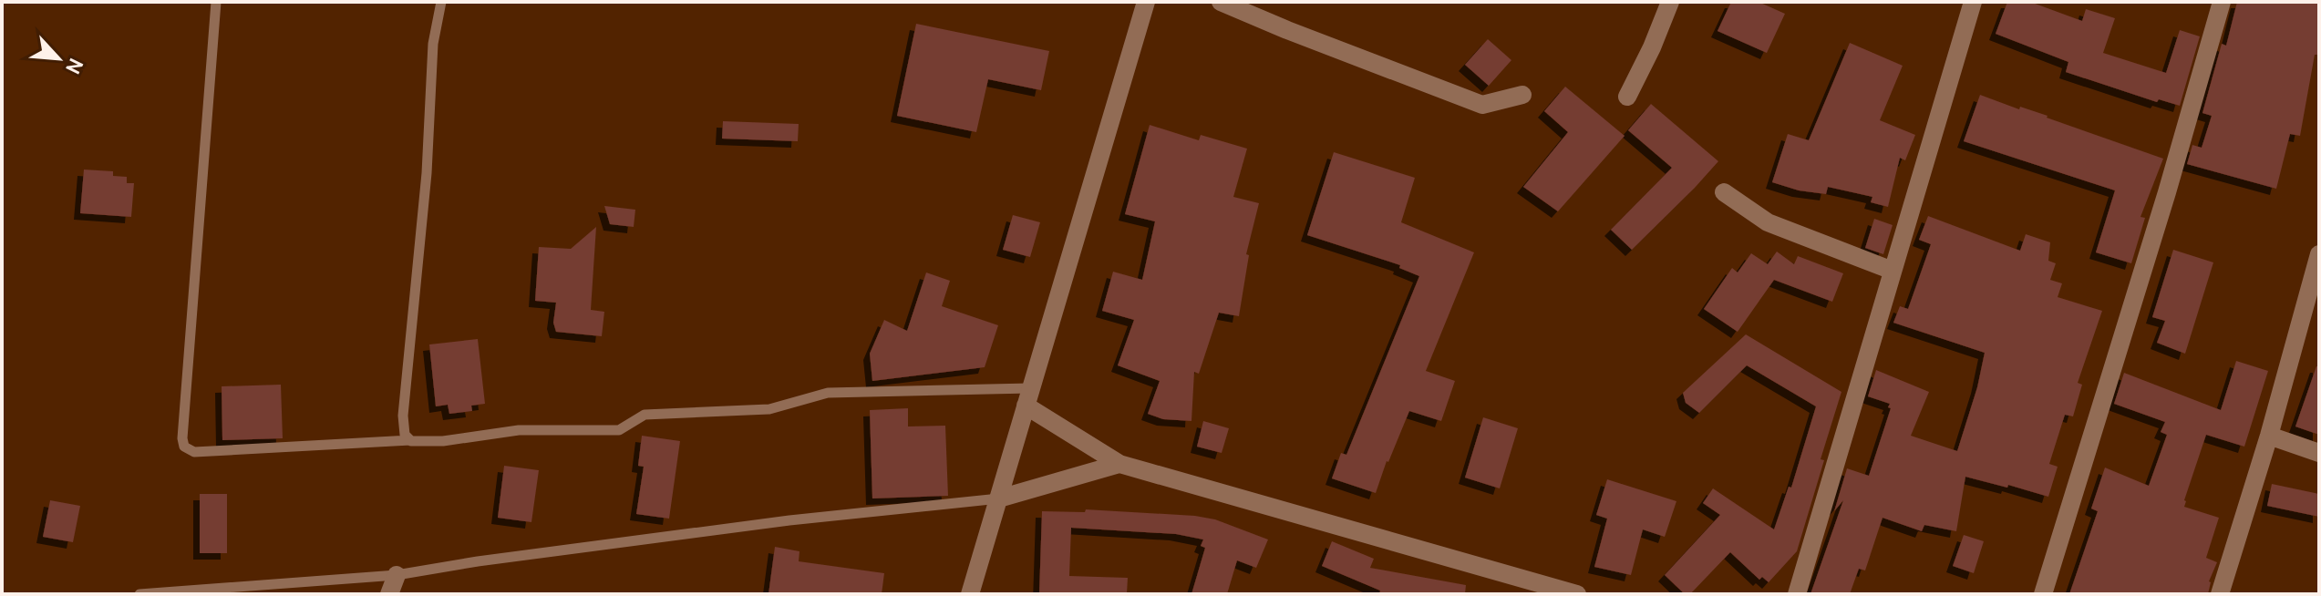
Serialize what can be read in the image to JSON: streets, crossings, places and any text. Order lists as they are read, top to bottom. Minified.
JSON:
{"north":"bottom right"}
